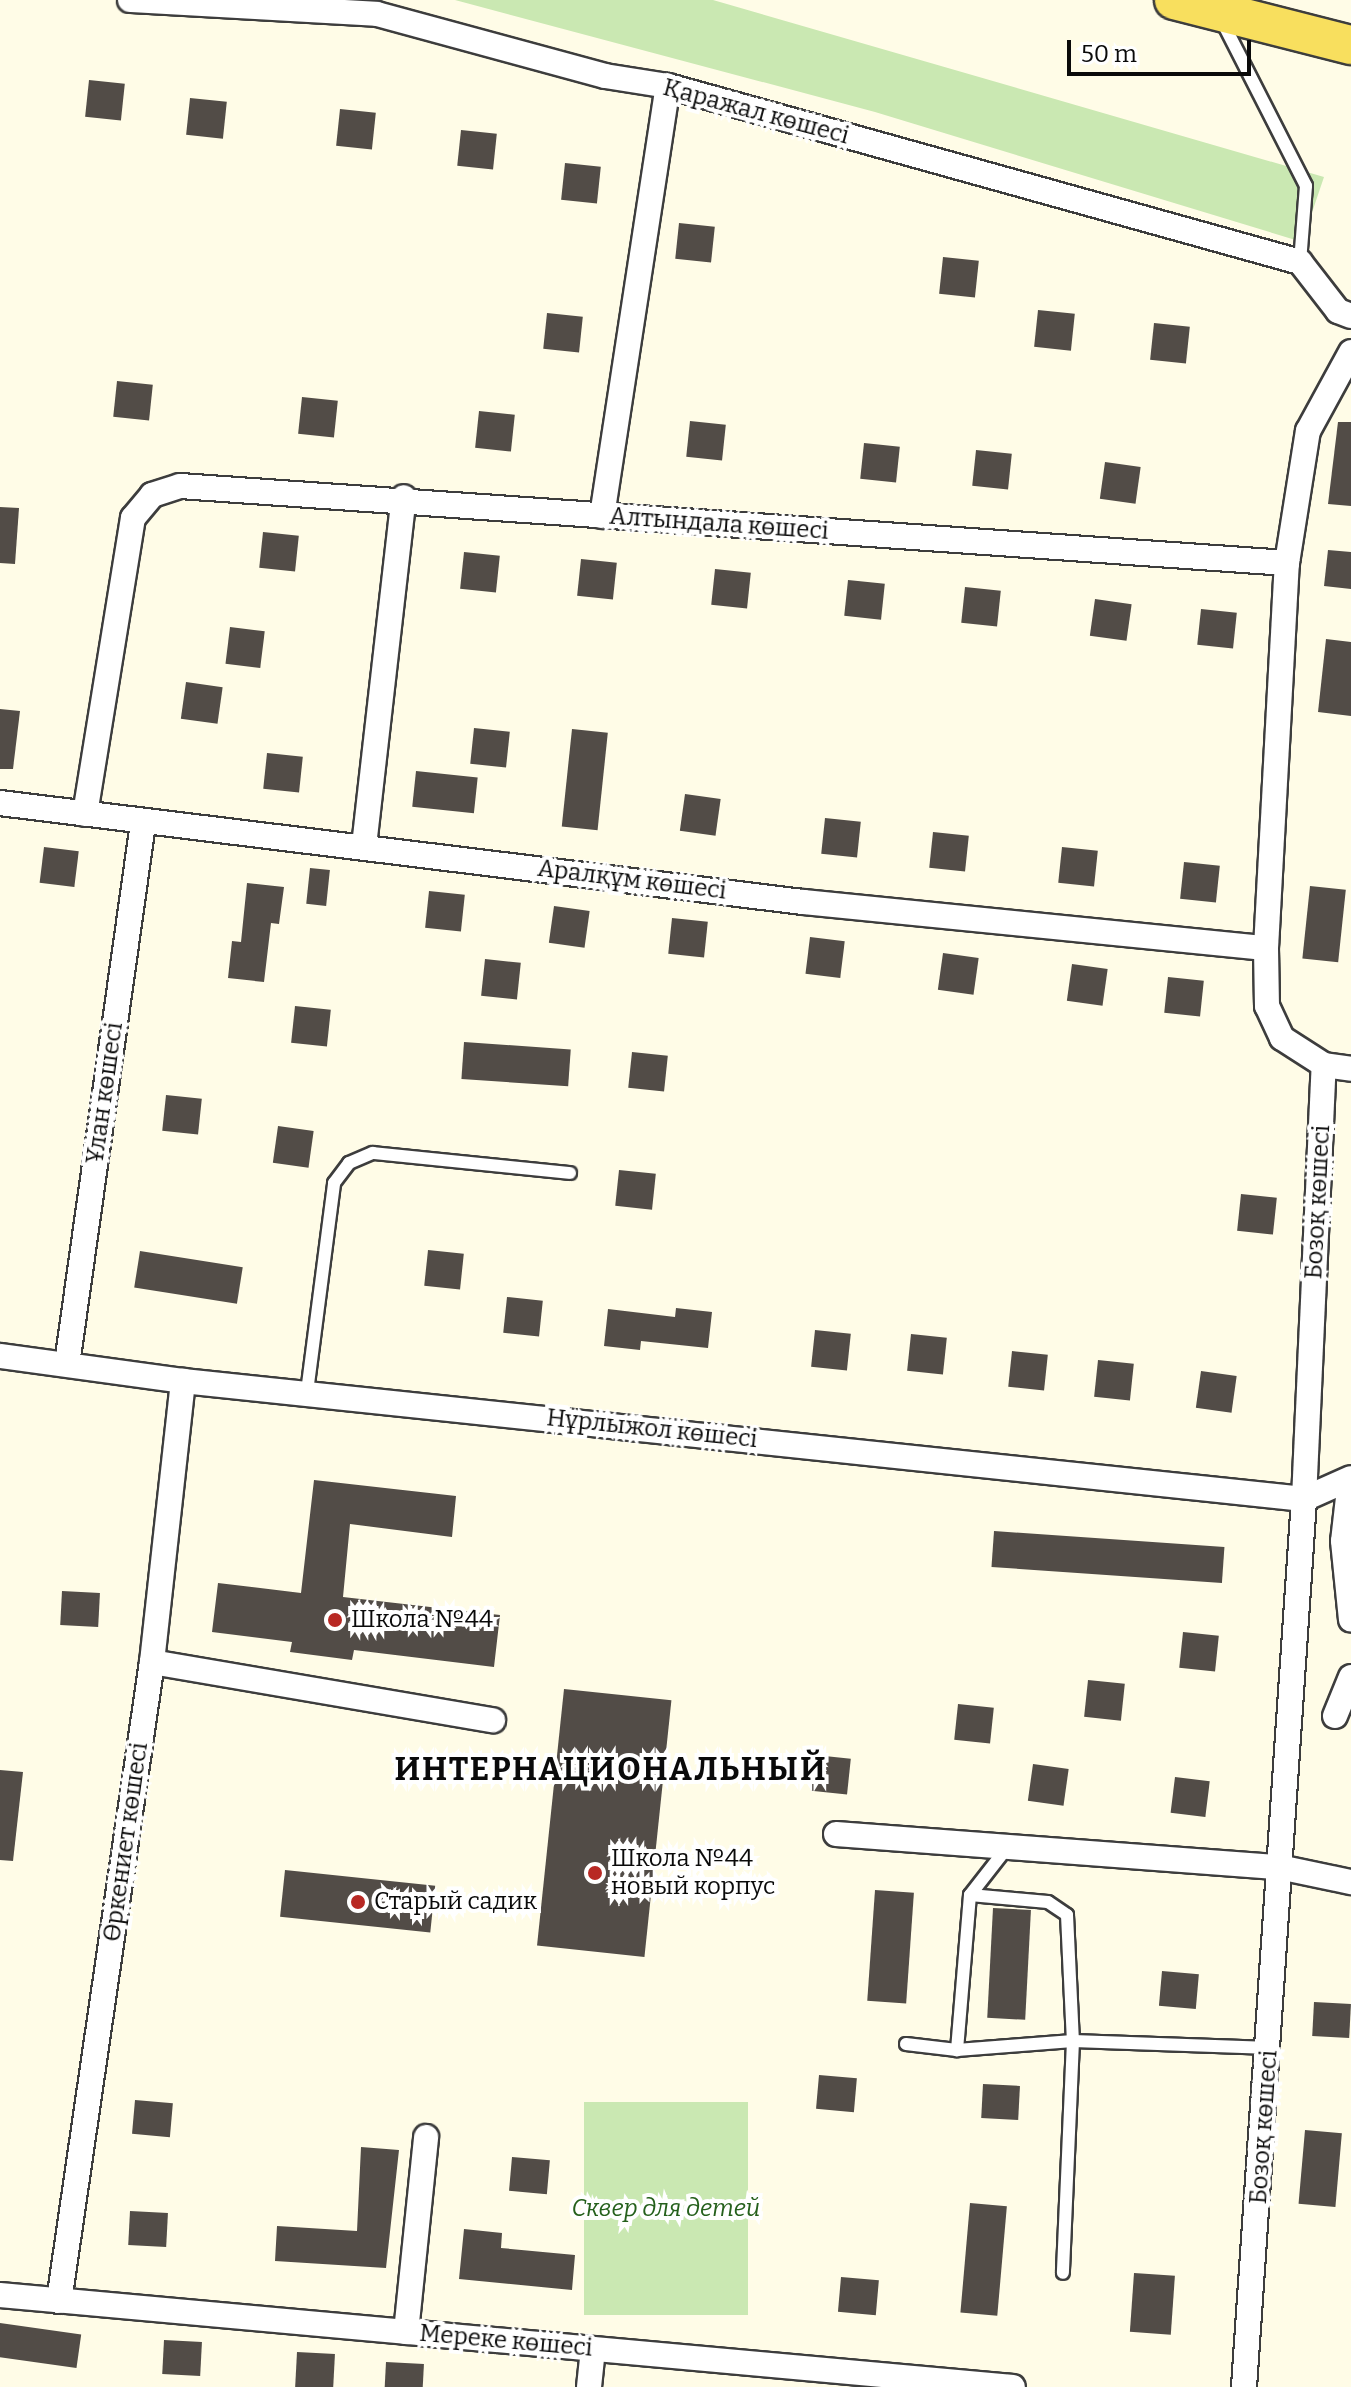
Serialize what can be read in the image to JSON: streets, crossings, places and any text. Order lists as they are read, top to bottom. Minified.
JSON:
{"streets":{"street":["Қаражал көшесі","Алтындала көшесі","Аралқұм көшесі","Ұлан көшесі","Бозоқ көшесі","Нұрлыжол көшесі","Өркениет көшесі","Мереке көшесі"]},"crossings":[["Алтындала көшесі","Аралқұм көшесі"],["Аралқұм көшесі","Ұлан көшесі"],["Ұлан көшесі","Нұрлыжол көшесі"],["Бозоқ көшесі","Нұрлыжол көшесі"],["Нұрлыжол көшесі","Өркениет көшесі"],["Өркениет көшесі","Мереке көшесі"]],"districts":["ИНТЕРНАЦИОНАЛЬНЫЙ"],"parks":["Сквер для детей"],"places":["Школа №44","Школа №44 новый корпус","Старый садик"],"scale_bar":"50 m"}
